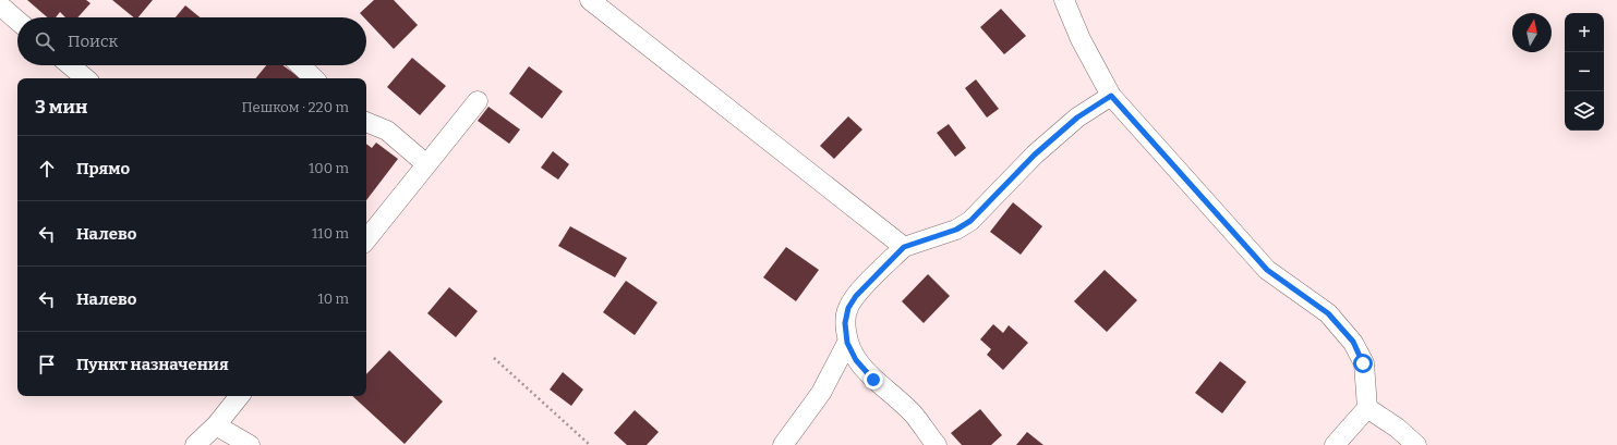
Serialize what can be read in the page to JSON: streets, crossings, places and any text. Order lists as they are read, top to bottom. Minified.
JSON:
{"north":"top","page":{"map_buttons":["+","−"],"search":"Поиск","heading":["3 мин","Пешком · 220 m"],"list":[["Прямо","100 m"],["Налево","110 m"],["Налево","10 m"],"Пункт назначения"]}}
